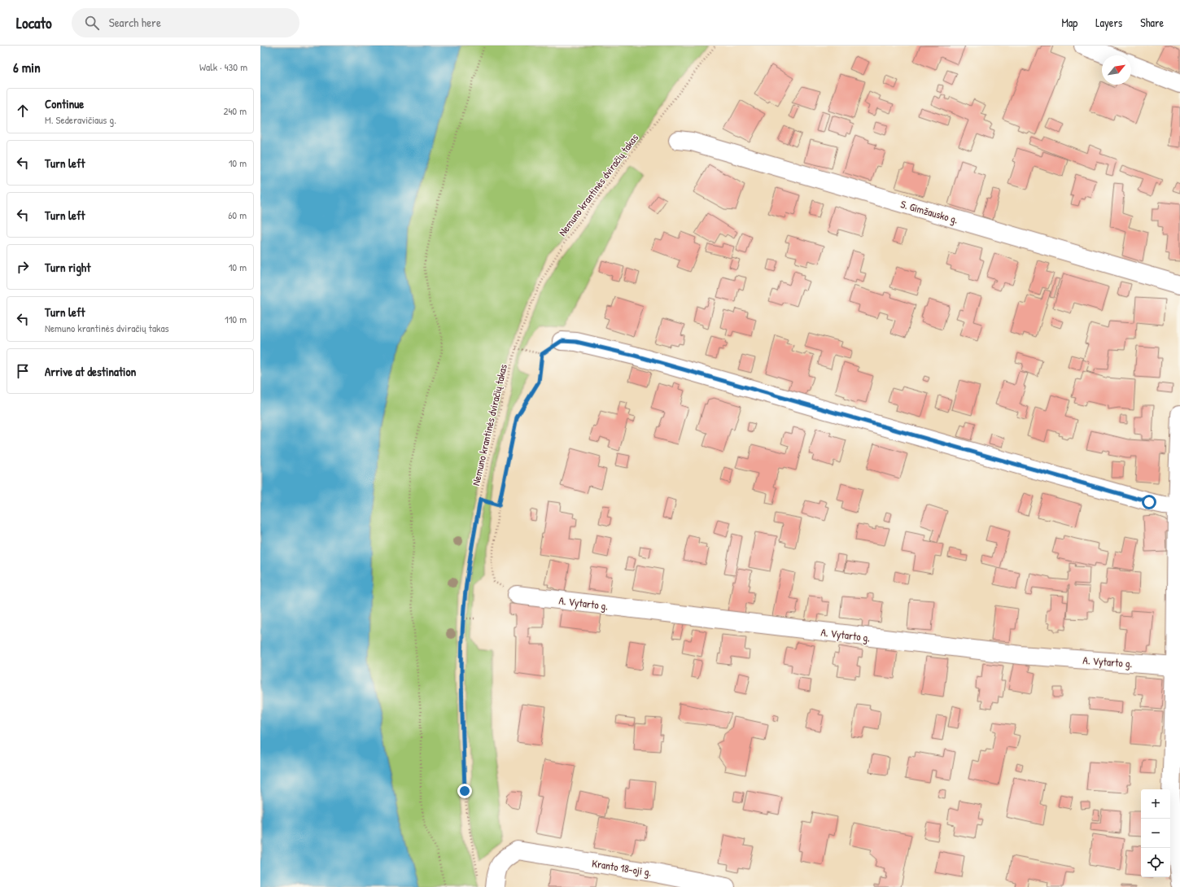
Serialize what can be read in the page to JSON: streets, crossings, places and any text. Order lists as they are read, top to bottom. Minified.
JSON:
{"streets":{"street":["S. Gimžausko g.","A. Vytarto g.","Kranto 18-oji g."],"path":["Nemuno krantinės dviračių takas"]},"north":"top right","page":{"header":"Locato","search":"Search here","nav":["Map","Layers","Share"],"heading":["6 min","Walk · 430 m"],"list":[["Continue","M. Sederavičiaus g.","240 m"],["Turn left","10 m"],["Turn left","60 m"],["Turn right","10 m"],["Turn left","Nemuno krantinės dviračių takas","110 m"],"Arrive at destination"],"map_buttons":["+","−"]}}
